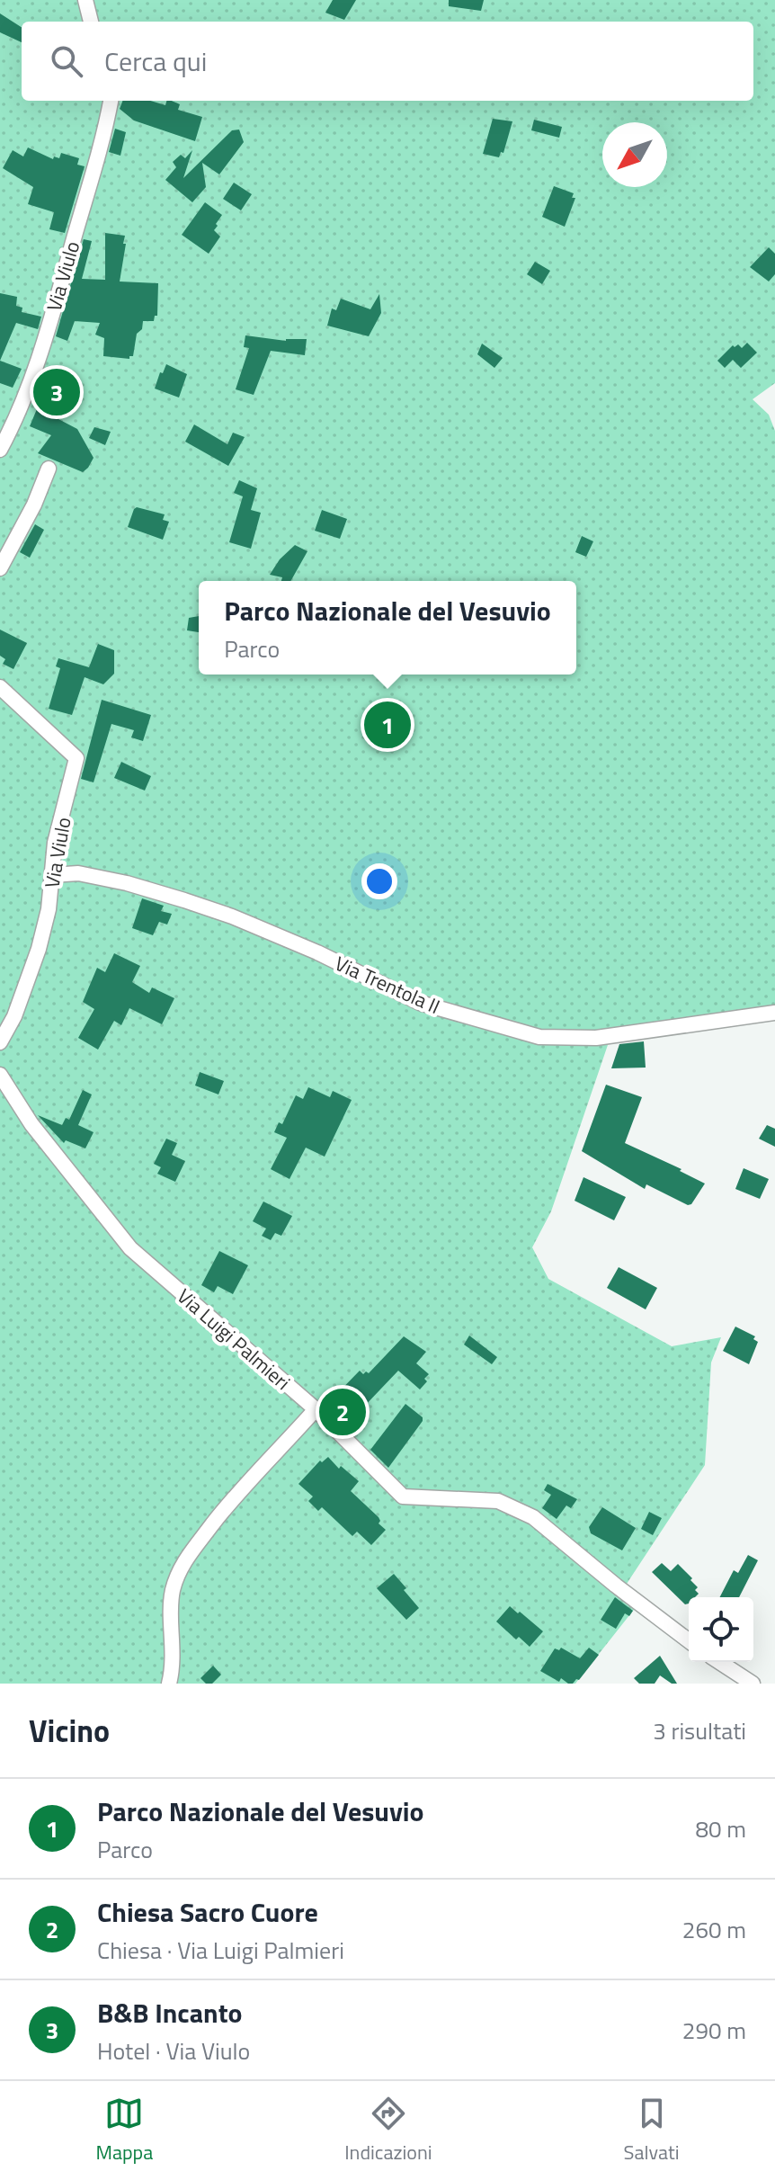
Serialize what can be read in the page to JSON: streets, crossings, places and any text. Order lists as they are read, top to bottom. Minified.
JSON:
{"streets":{"street":["Via Viulo","Via Trentola II","Via Luigi Palmieri"]},"crossings":[["Via Viulo","Via Trentola II"]],"north":"bottom left","page":{"search":"Cerca qui","pins":["3","1","2"],"popup":["Parco Nazionale del Vesuvio","Parco"],"heading":["Vicino","3 risultati"],"list":[{"mark":"1","name":"Parco Nazionale del Vesuvio","note":"Parco","value":"80 m"},{"mark":"2","name":"Chiesa Sacro Cuore","note":"Chiesa · Via Luigi Palmieri","value":"260 m"},{"mark":"3","name":"B&B Incanto","note":"Hotel · Via Viulo","value":"290 m"}],"nav":["Mappa","Indicazioni","Salvati"]}}
